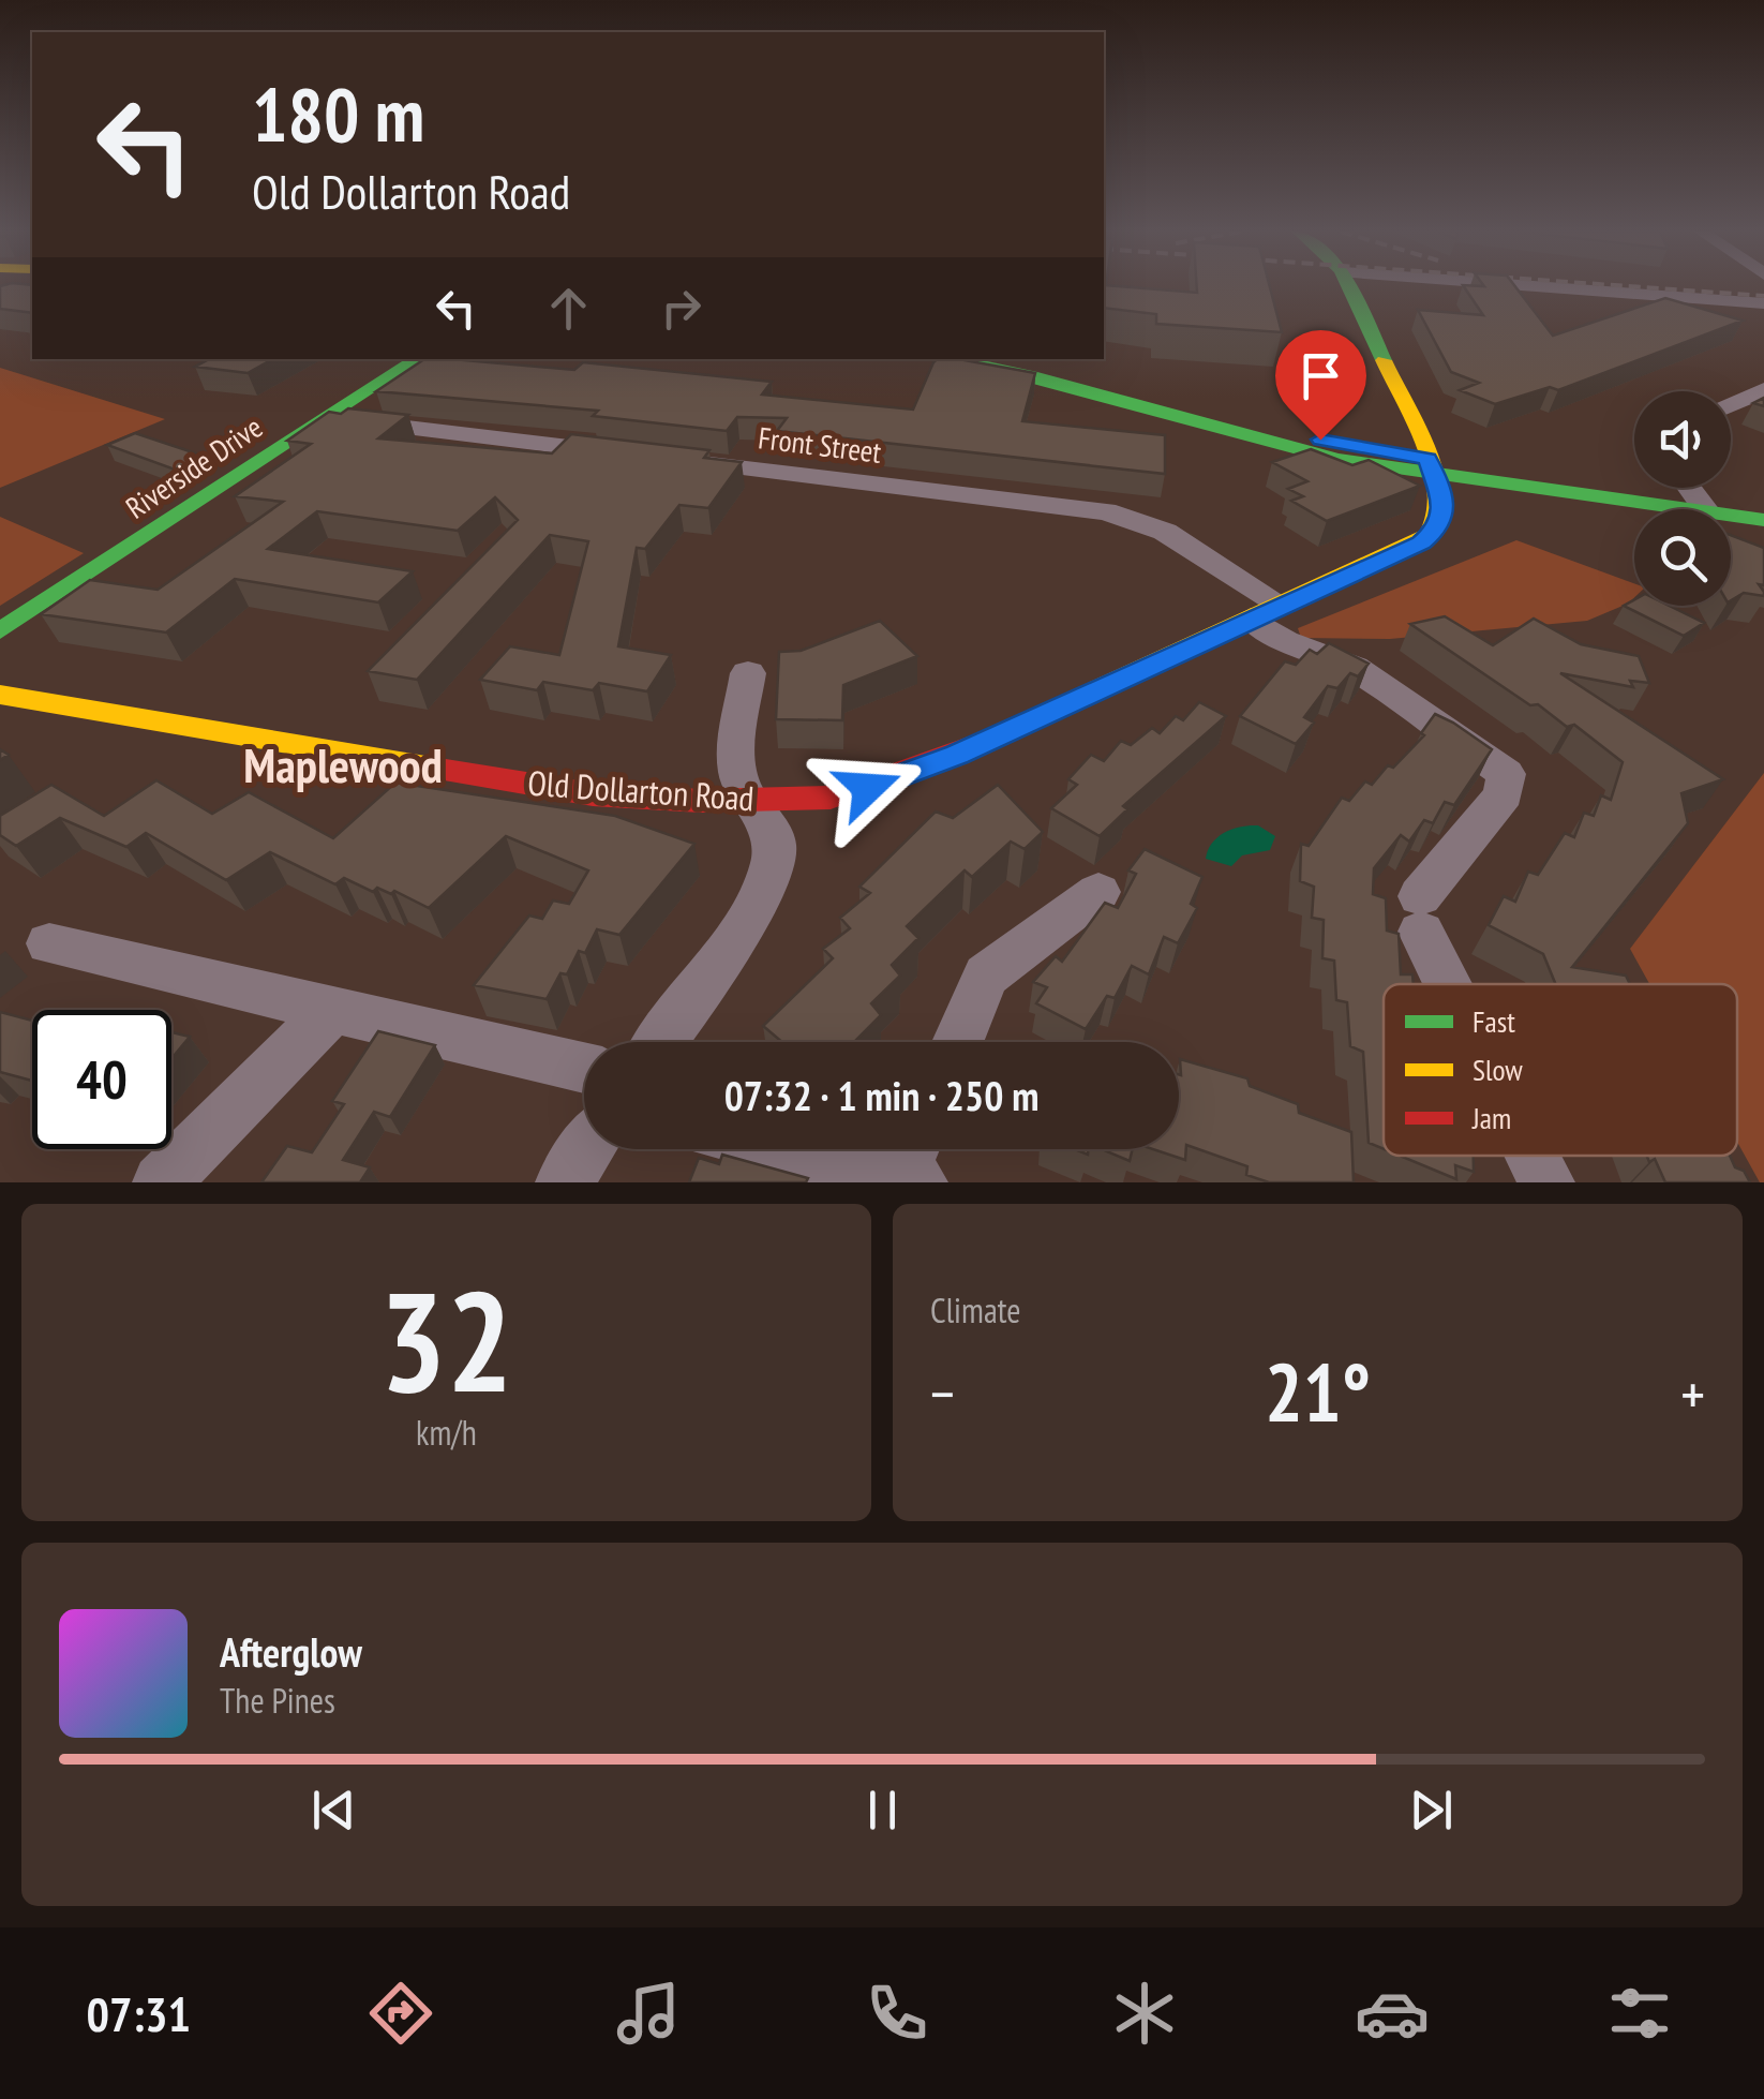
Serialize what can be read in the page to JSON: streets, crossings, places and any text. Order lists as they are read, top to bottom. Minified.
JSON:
{"streets":{"street":["Front Street","Riverside Drive","Old Dollarton Road"]},"crossings":[["Front Street","Old Dollarton Road"]],"districts":["Maplewood"],"legend":["Fast","Slow","Jam"],"page":{"turn":["180 m","Old Dollarton Road"],"limit":"40","trip":"07:32 · 1 min · 250 m","tile":[["32","km/h"],"Climate"],"heat":["−","21°","+"],"song":["Afterglow","The Pines"],"tabs":"07:31"}}
